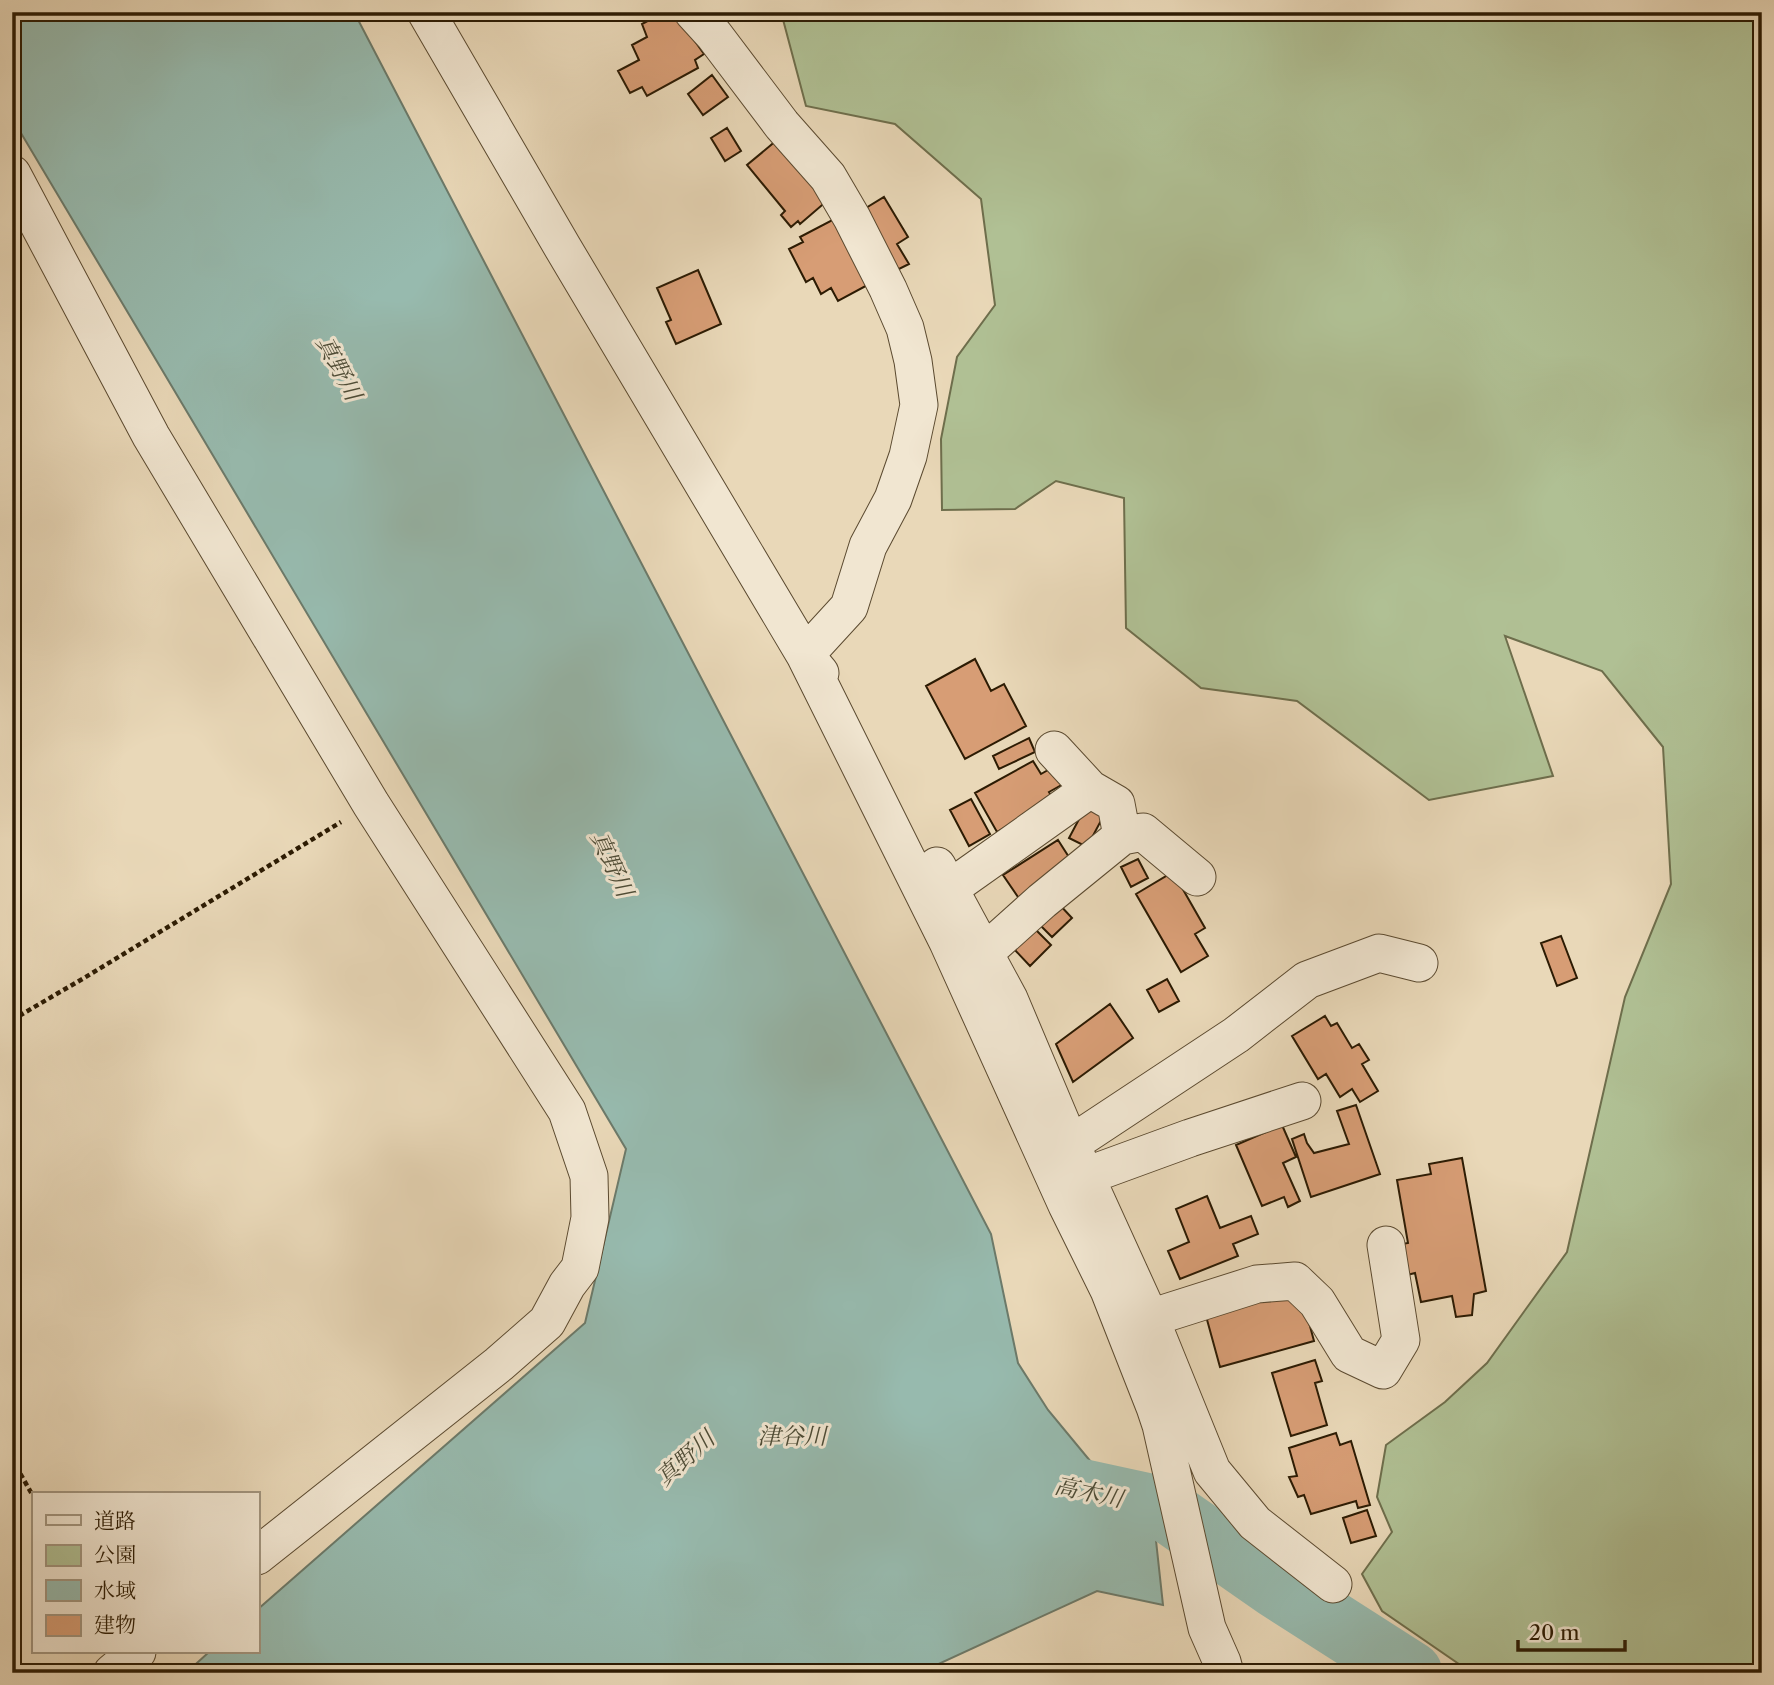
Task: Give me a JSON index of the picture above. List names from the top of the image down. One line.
{"water":["真野川","津谷川","高木川"],"legend":["道路","公園","水域","建物"],"scale_bar":"20 m"}
